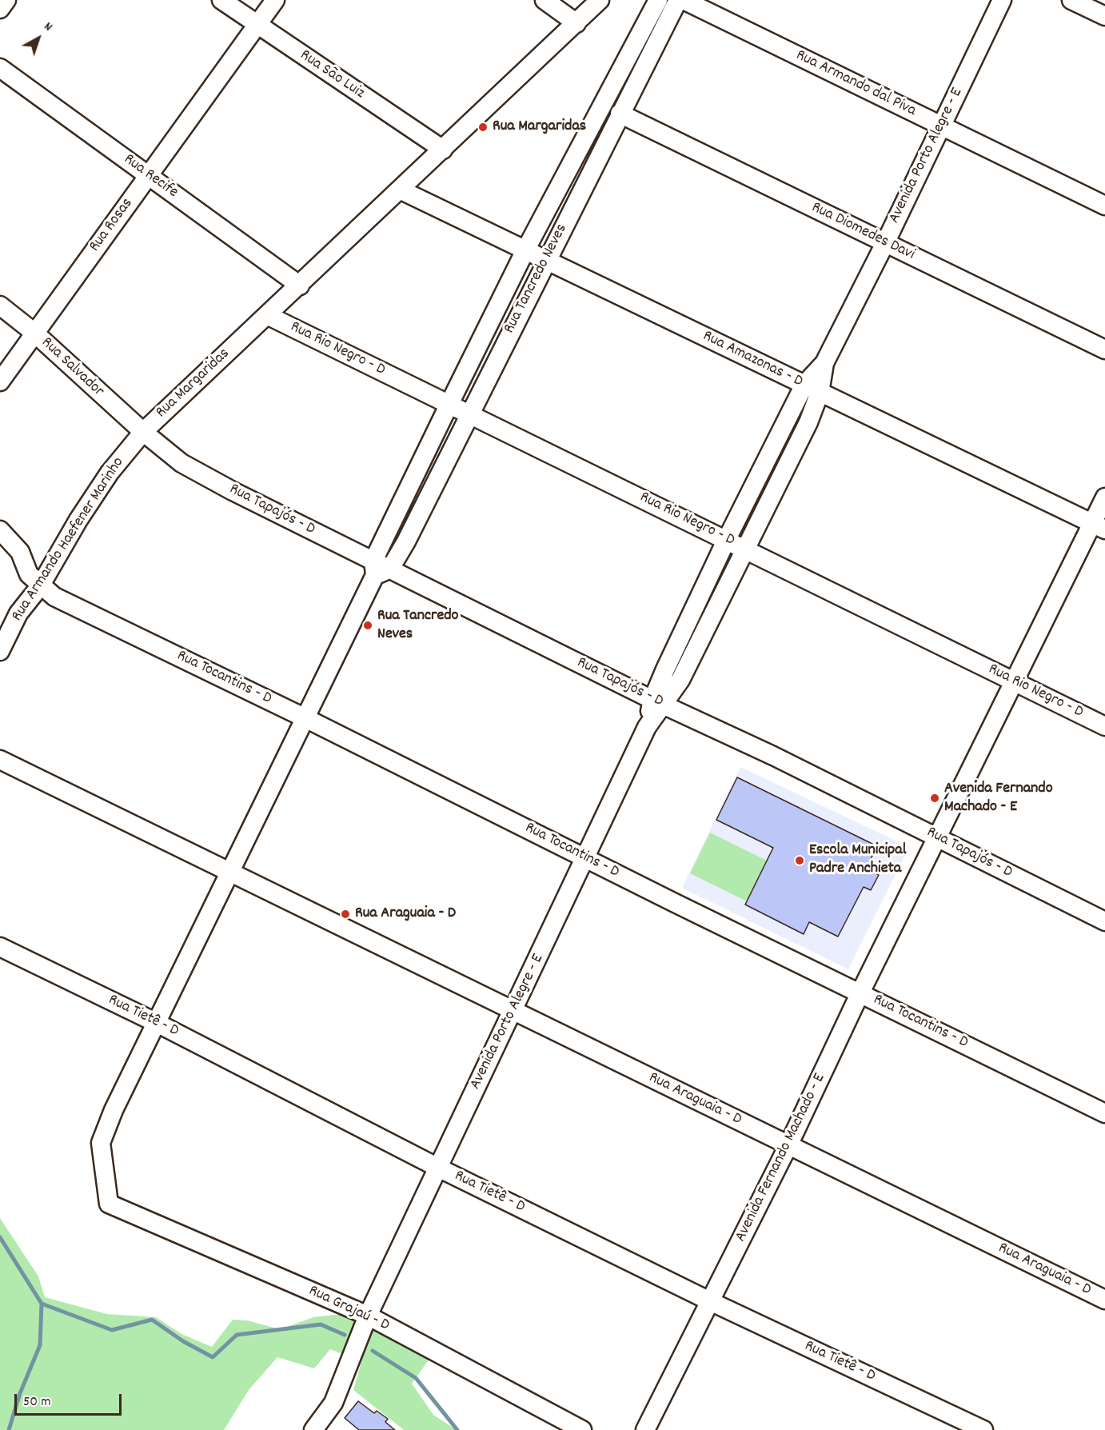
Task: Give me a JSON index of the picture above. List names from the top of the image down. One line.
{"streets":{"street":["Rua São Luiz","Rua Armando dal Piva","Avenida Porto Alegre - E","Rua Recife","Rua Rosas","Rua Diomedes Davi","Rua Tancredo Neves","Rua Rio Negro - D","Rua Amazonas - D","Rua Salvador","Rua Margaridas","Rua Tapajós - D","Rua Armando Haefener Marinho","Rua Tocantins - D","Rua Tietê - D","Rua Araguaia - D","Avenida Fernando Machado - E","Rua Grajaú - D"]},"crossings":[["Rua São Luiz","Rua Rosas"],["Rua São Luiz","Rua Margaridas"],["Rua Armando dal Piva","Avenida Porto Alegre - E"],["Avenida Porto Alegre - E","Rua Diomedes Davi"],["Avenida Porto Alegre - E","Rua Rio Negro - D"],["Avenida Porto Alegre - E","Rua Amazonas - D"],["Avenida Porto Alegre - E","Rua Tapajós - D"],["Avenida Porto Alegre - E","Rua Tocantins - D"],["Avenida Porto Alegre - E","Rua Tietê - D"],["Avenida Porto Alegre - E","Rua Araguaia - D"],["Avenida Porto Alegre - E","Rua Grajaú - D"],["Rua Recife","Rua Rosas"],["Rua Recife","Rua Margaridas"],["Rua Rosas","Rua Salvador"],["Rua Diomedes Davi","Rua Tancredo Neves"],["Rua Tancredo Neves","Rua Rio Negro - D"],["Rua Tancredo Neves","Rua Amazonas - D"],["Rua Tancredo Neves","Rua Tapajós - D"],["Rua Tancredo Neves","Rua Tocantins - D"],["Rua Tancredo Neves","Rua Tietê - D"],["Rua Tancredo Neves","Rua Araguaia - D"],["Rua Tancredo Neves","Rua Grajaú - D"],["Rua Rio Negro - D","Rua Margaridas"],["Rua Rio Negro - D","Avenida Fernando Machado - E"],["Rua Amazonas - D","Rua Margaridas"],["Rua Amazonas - D","Avenida Fernando Machado - E"],["Rua Salvador","Rua Margaridas"],["Rua Salvador","Rua Tapajós - D"],["Rua Salvador","Rua Armando Haefener Marinho"],["Rua Margaridas","Rua Tapajós - D"],["Rua Margaridas","Rua Armando Haefener Marinho"],["Rua Tapajós - D","Rua Armando Haefener Marinho"],["Rua Tapajós - D","Avenida Fernando Machado - E"],["Rua Armando Haefener Marinho","Rua Tocantins - D"],["Rua Tocantins - D","Avenida Fernando Machado - E"],["Rua Tietê - D","Avenida Fernando Machado - E"],["Rua Araguaia - D","Avenida Fernando Machado - E"]],"places":["Rua Margaridas","Rua Tancredo Neves","Avenida Fernando Machado - E","Escola Municipal Padre Anchieta","Rua Araguaia - D"],"scale_bar":"50 m","north":"top right"}
